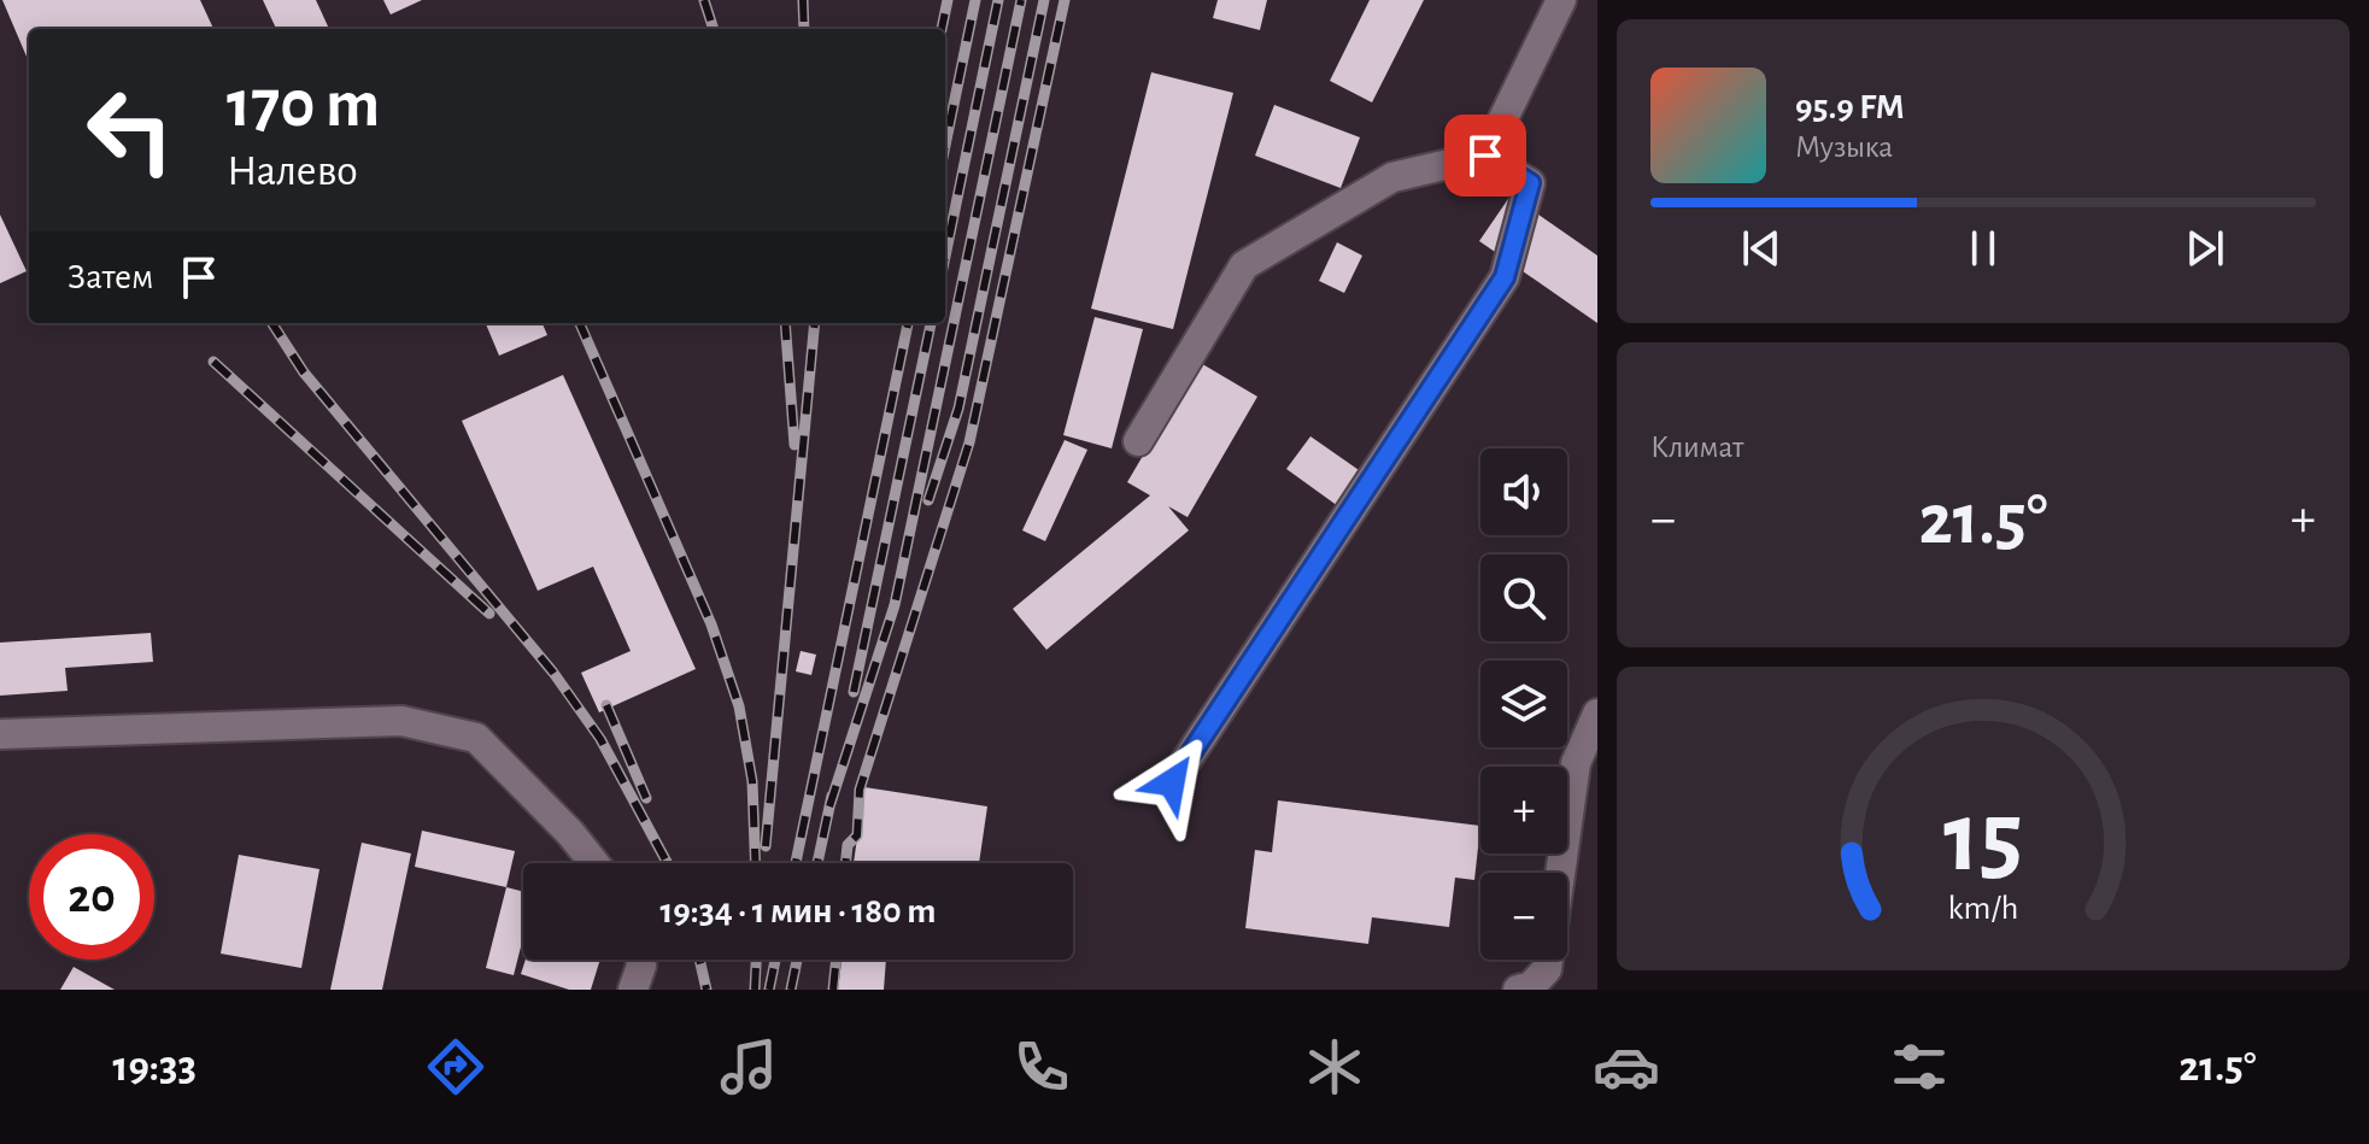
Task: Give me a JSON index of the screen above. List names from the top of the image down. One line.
{"page":{"turn":["170 m","Налево"],"song":["95.9 FM","Музыка"],"then":"Затем","tile":"Климат","map_buttons":["+","−"],"heat":["−","21.5°","+"],"limit":"20","trip":"19:34 · 1 мин · 180 m","tabs":["19:33","21.5°"],"gauge":["15","km/h"]}}
